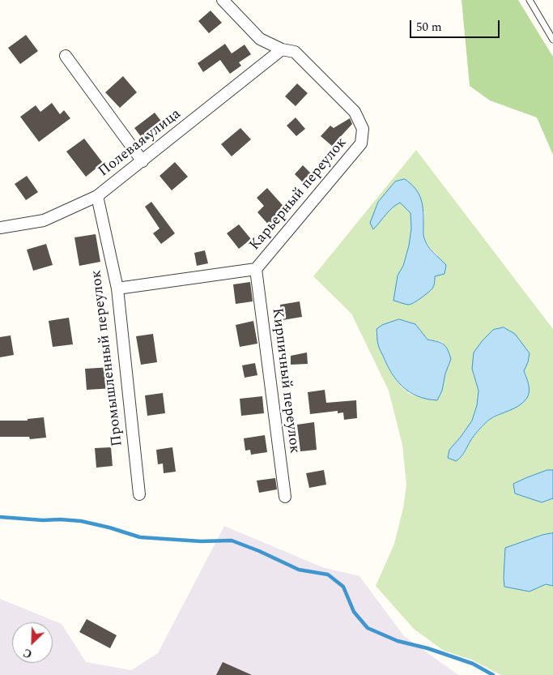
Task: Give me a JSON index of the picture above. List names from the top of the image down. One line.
{"streets":{"street":["Полевая улица","Карьерный переулок","Промышленный переулок","Кирпичный переулок"]},"crossings":[["Полевая улица","Карьерный переулок"],["Полевая улица","Промышленный переулок"],["Карьерный переулок","Промышленный переулок"],["Карьерный переулок","Кирпичный переулок"]],"scale_bar":"50 m","north":"bottom left"}
